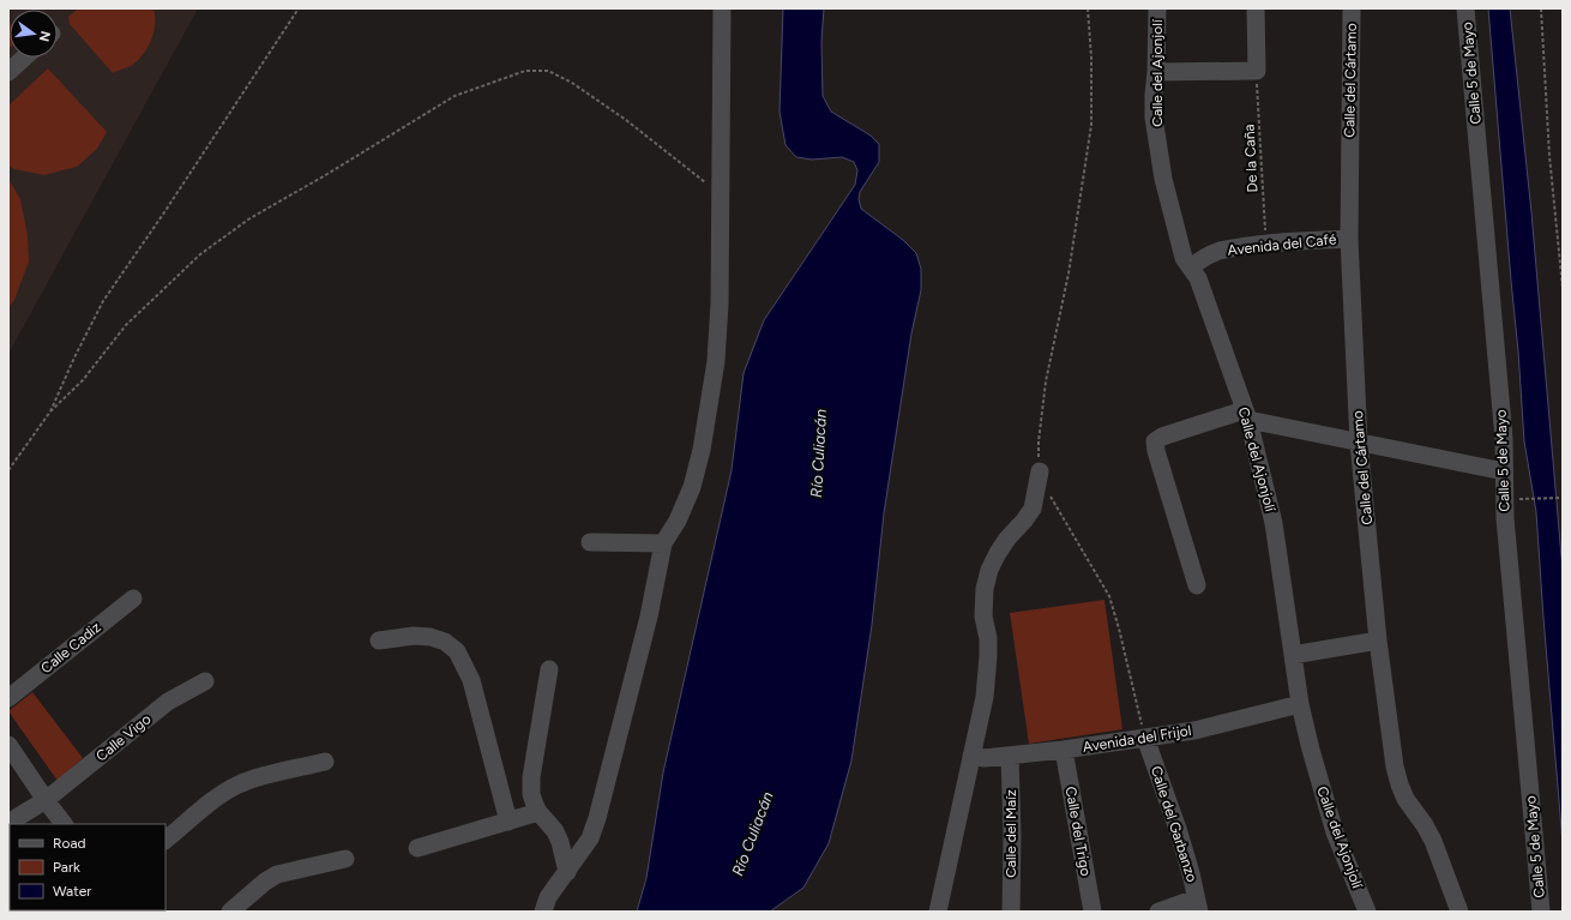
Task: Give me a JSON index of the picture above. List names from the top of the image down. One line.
{"streets":{"street":["Calle del Ajonjolí","Calle 5 de Mayo","Calle del Cártamo","Avenida del Café","Calle Cadiz","Calle Vigo","Avenida del Frijol","Calle del Garbanzo","Calle del Trigo","Calle del Maíz"],"path":["De la Caña"]},"crossings":[["Calle del Ajonjolí","Avenida del Café"],["Calle del Ajonjolí","Avenida del Frijol"],["Calle del Cártamo","Avenida del Café"],["De la Caña","Avenida del Café"],["Avenida del Frijol","Calle del Garbanzo"],["Avenida del Frijol","Calle del Trigo"],["Avenida del Frijol","Calle del Maíz"]],"water":["Río Culiacán"],"legend":["Road","Park","Water"],"north":"right"}
